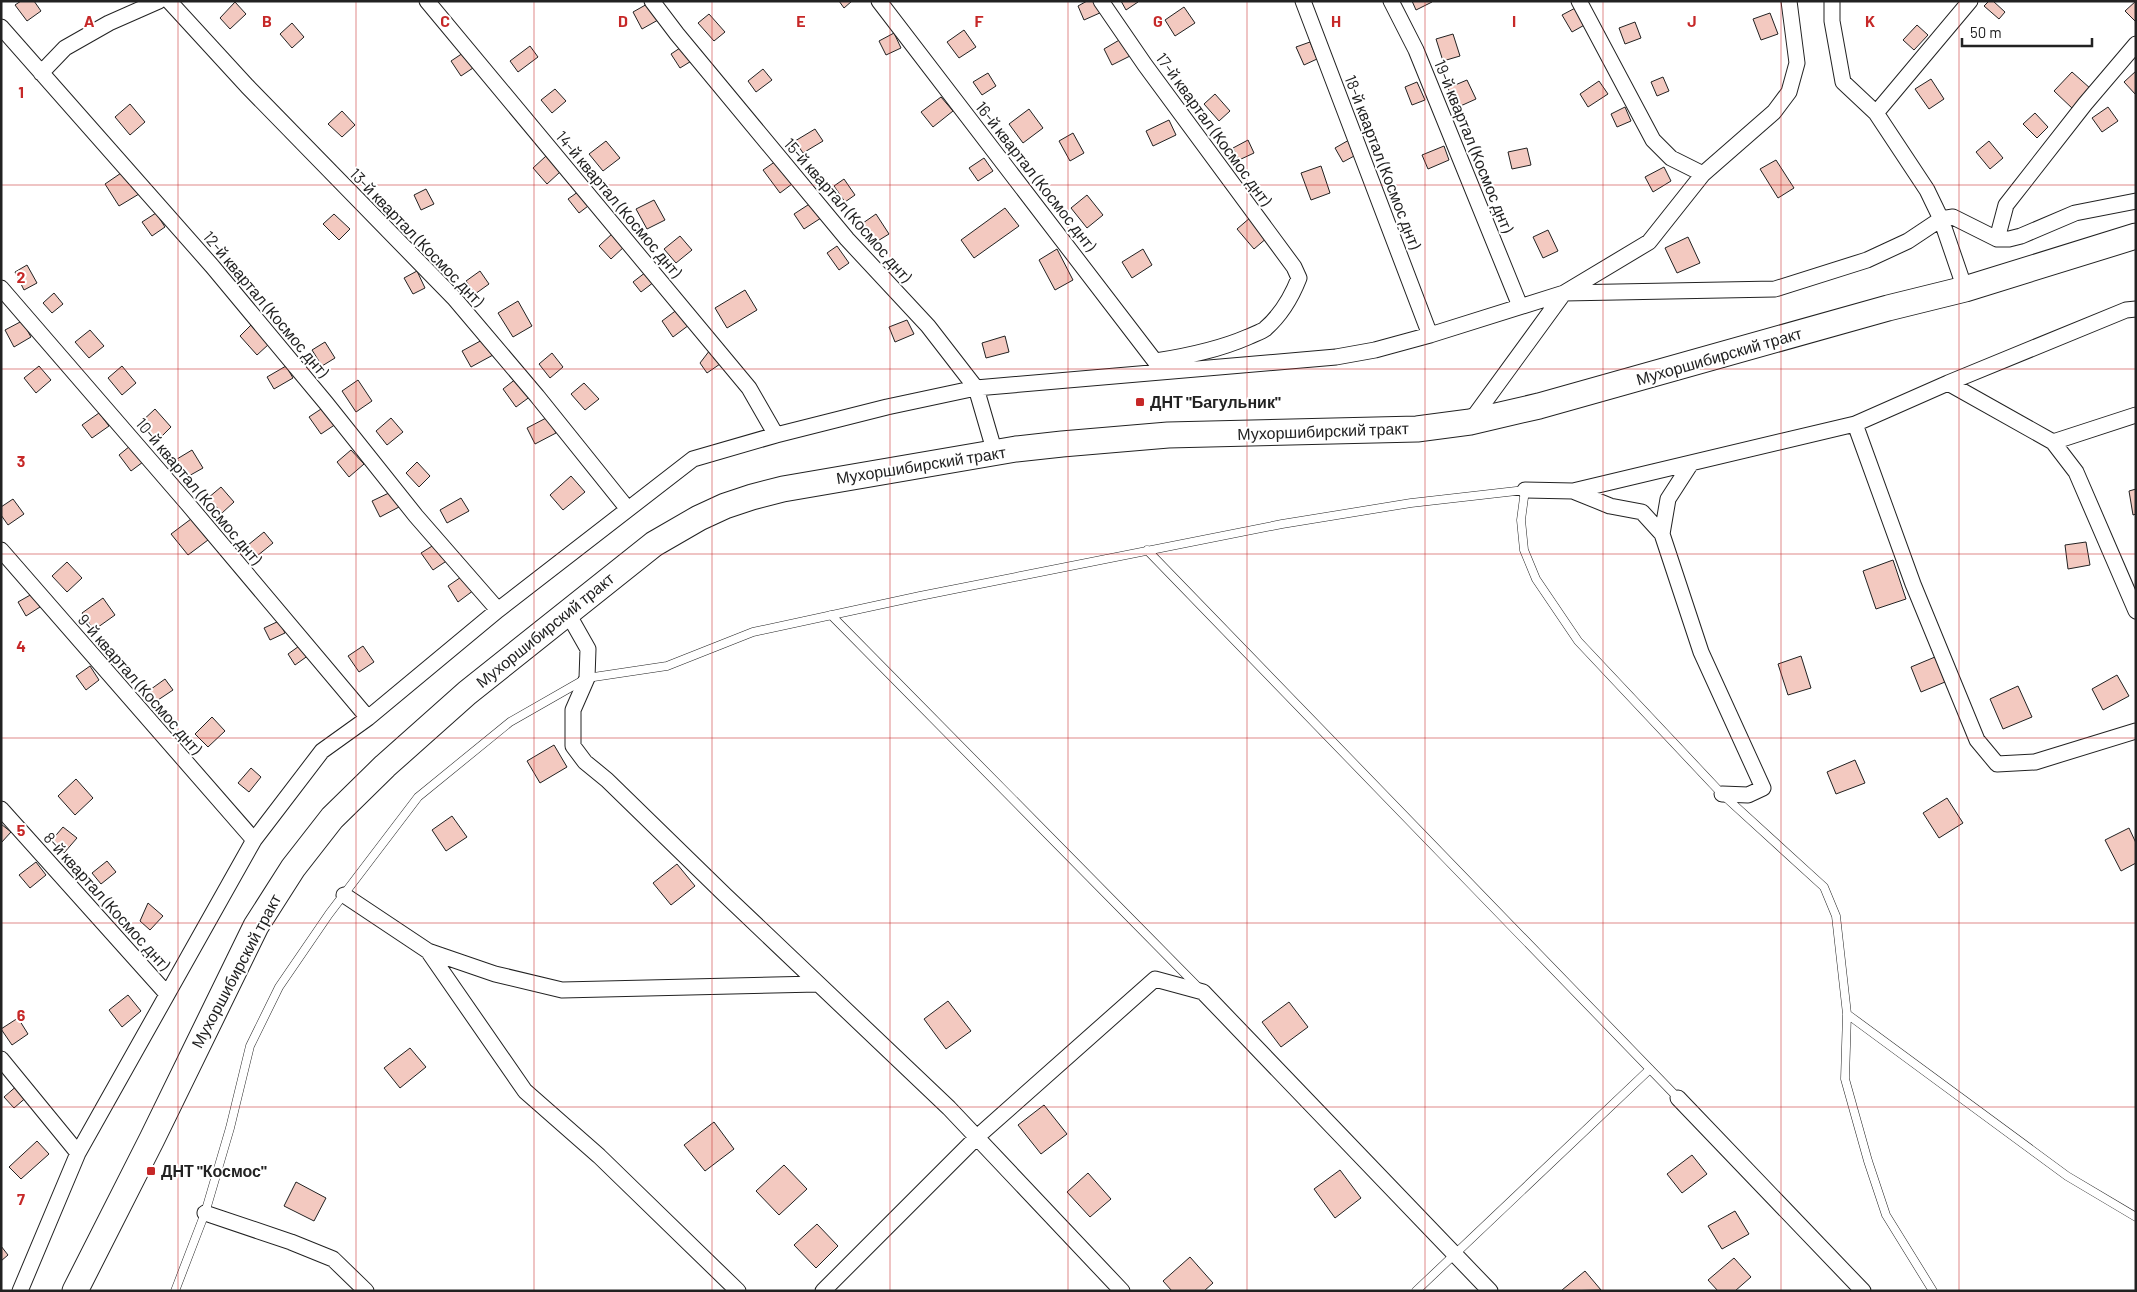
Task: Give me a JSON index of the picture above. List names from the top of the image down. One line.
{"streets":{"main road":["Мухоршибирский тракт"],"street":["17-й квартал (Космос днт)","19-й квартал (Космос днт)","18-й квартал (Космос днт)","16-й квартал (Космос днт)","14-й квартал (Космос днт)","15-й квартал (Космос днт)","13-й квартал (Космос днт)","12-й квартал (Космос днт)","10-й квартал (Космос днт)","9-й квартал (Космос днт)","8-й квартал (Космос днт)"]},"crossings":[["17-й квартал (Космос днт)","16-й квартал (Космос днт)"],["15-й квартал (Космос днт)","Мухоршибирский тракт"]],"places":{"transit":["ДНТ \"Багульник\"","ДНТ \"Космос\""]},"scale_bar":"50 m","grid":{"columns":["A","B","C","D","E","F","G","H","I","J","K"],"rows":["1","2","3","4","5","6","7"]}}
